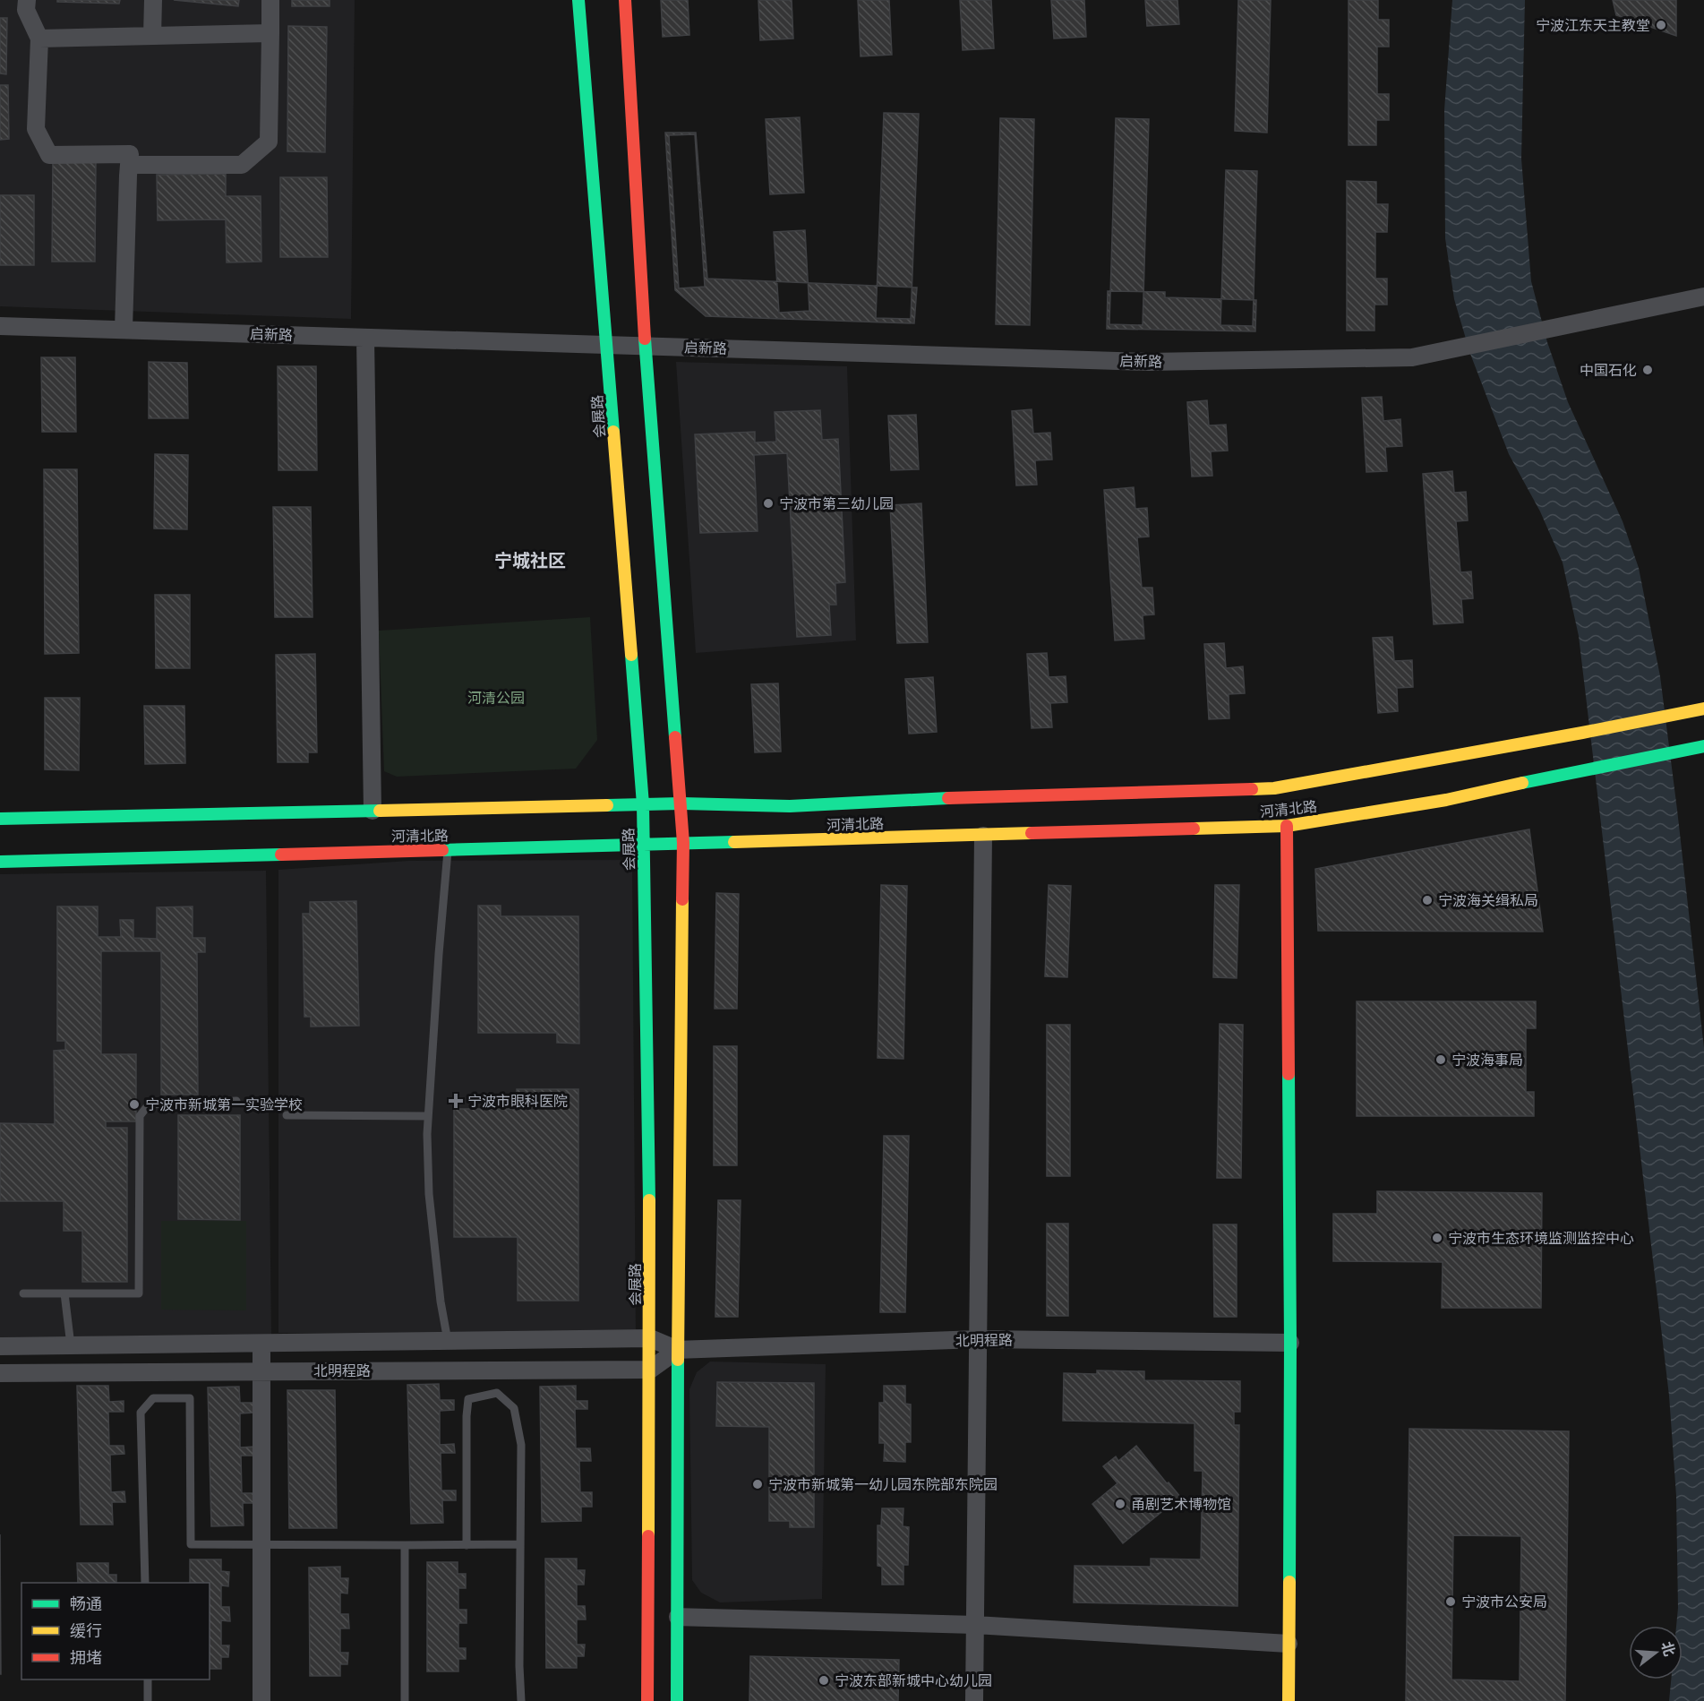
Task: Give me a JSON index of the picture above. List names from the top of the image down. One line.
{"streets":{"street":["启新路","会展路","河清北路","北明程路"]},"crossings":[["启新路","会展路"],["会展路","河清北路"],["会展路","北明程路"]],"districts":["宁城社区"],"parks":["河清公园"],"places":{"other":["宁波江东天主教堂","中国石化","宁波市第三幼儿园","宁波海关缉私局","宁波海事局","宁波市新城第一实验学校","宁波市生态环境监测监控中心","宁波市新城第一幼儿园东院部东院园","甬剧艺术博物馆","宁波市公安局","宁波东部新城中心幼儿园"],"health":["宁波市眼科医院"]},"legend":["畅通","缓行","拥堵"],"north":"right"}
